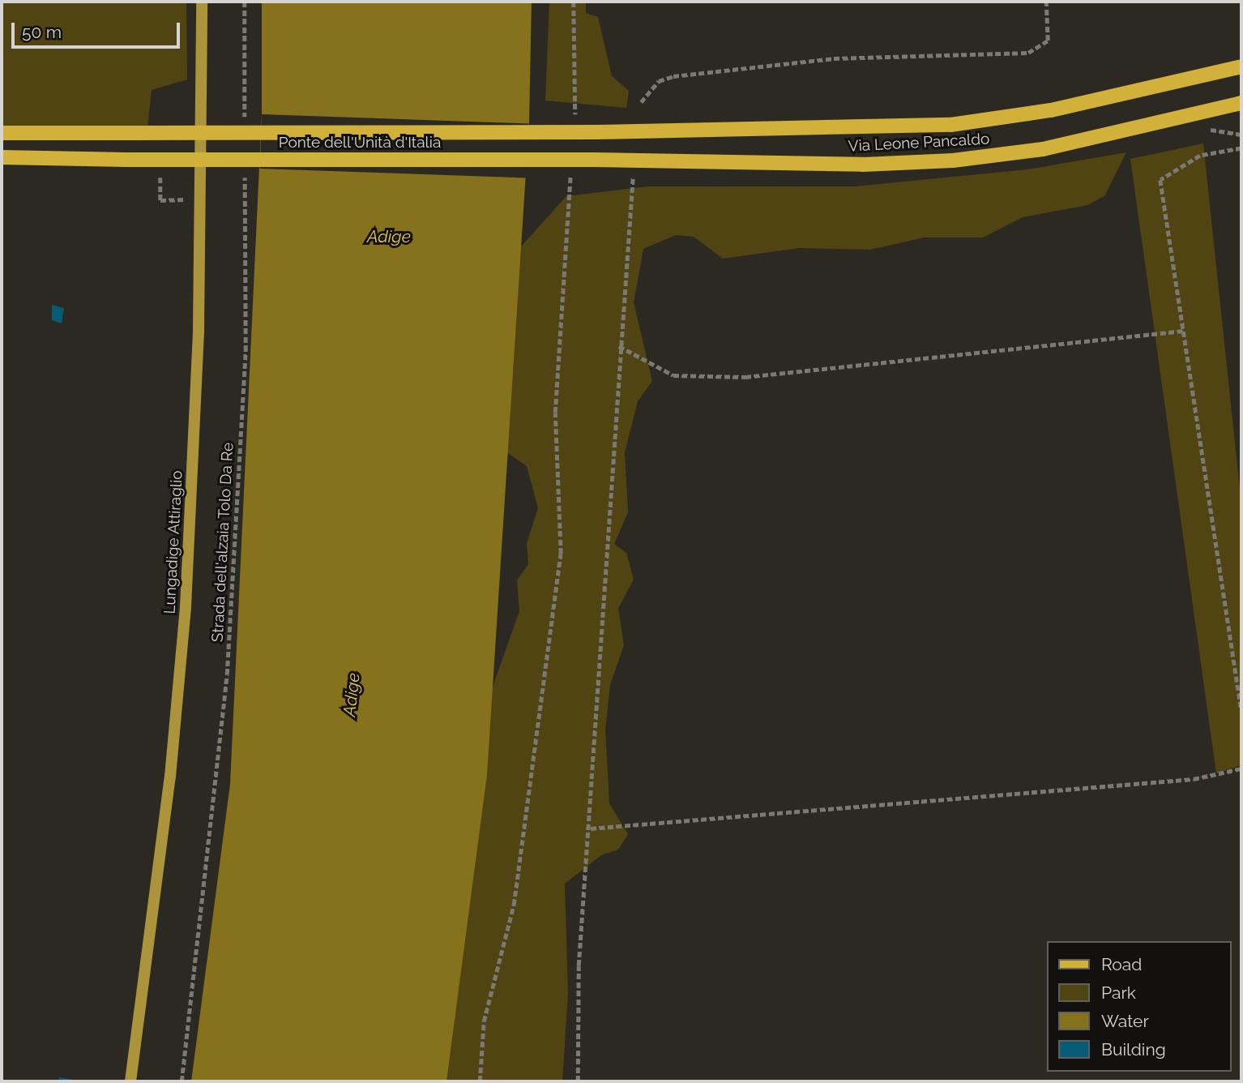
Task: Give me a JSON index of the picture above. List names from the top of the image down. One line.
{"streets":{"main road":["Ponte dell'Unità d'Italia","Via Leone Pancaldo"],"street":["Lungadige Attiraglio"],"path":["Strada dell'alzaia Tolo Da Re"]},"crossings":[["Ponte dell'Unità d'Italia","Via Leone Pancaldo"]],"water":["Adige"],"legend":["Road","Park","Water","Building"],"scale_bar":"50 m"}
